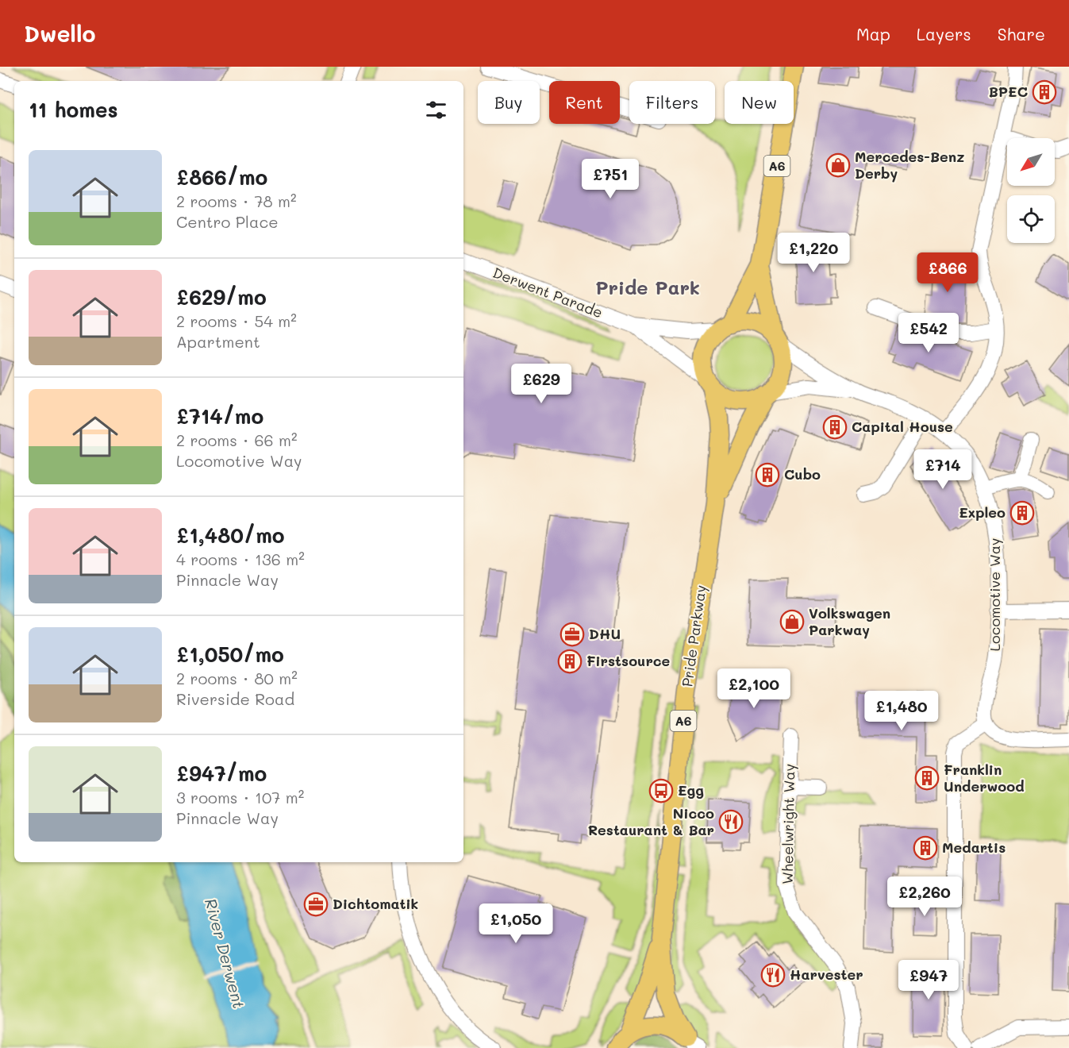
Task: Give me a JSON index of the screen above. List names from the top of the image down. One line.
{"streets":{"main road":["A6","Pride Parkway"],"street":["Derwent Parade","Locomotive Way","Wheelwright Way"]},"crossings":[["A6","Derwent Parade"],["A6","Locomotive Way"],["A6","Pride Parkway"],["Derwent Parade","Locomotive Way"],["Derwent Parade","Pride Parkway"],["Locomotive Way","Pride Parkway"]],"districts":["Pride Park"],"water":["River Derwent"],"places":{"building":["BPEC","Capital House","Cubo","Expleo","Firstsource","Franklin Underwood","Medartis"],"shop":["Mercedes-Benz Derby","Volkswagen Parkway"],"office":["DHU","Dichtomatik"],"bus stop":["Egg"],"restaurant":["Nicco Restaurant & Bar","Harvester"]},"north":"bottom left","page":{"header":"Dwello","nav":["Map","Layers","Share"],"chip":["Buy","Rent","Filters","New"],"heading":"11 homes","list":[{"name":"£866/mo","note":"2 rooms · 78 m² · Centro Place"},{"name":"£629/mo","note":"2 rooms · 54 m² · Apartment"},{"name":"£714/mo","note":"2 rooms · 66 m² · Locomotive Way"},{"name":"£1,480/mo","note":"4 rooms · 136 m² · Pinnacle Way"},{"name":"£1,050/mo","note":"2 rooms · 80 m² · Riverside Road"},{"name":"£947/mo","note":"3 rooms · 107 m² · Pinnacle Way"}],"price":["£751","£1,220","£866","£542","£629","£714","£2,100","£1,480","£2,260","£1,050","£947"]}}
